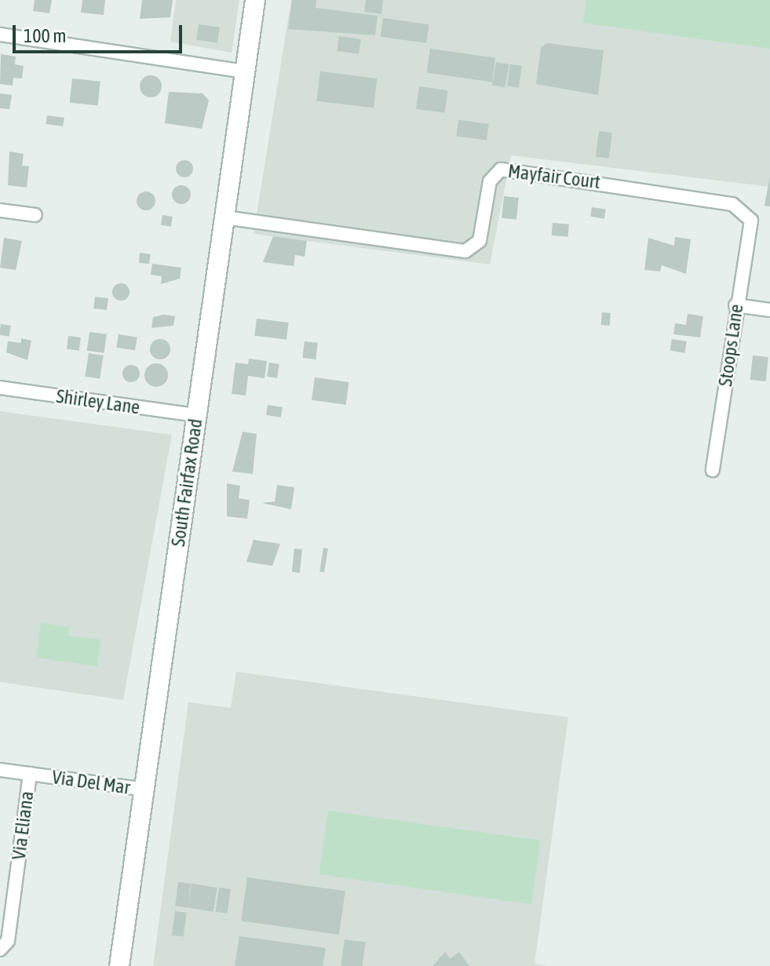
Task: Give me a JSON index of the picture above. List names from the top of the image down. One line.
{"streets":{"street":["Mayfair Court","Stoops Lane","Shirley Lane","South Fairfax Road","Via Del Mar","Via Eliana"]},"crossings":[["Mayfair Court","Stoops Lane"],["Mayfair Court","South Fairfax Road"],["Shirley Lane","South Fairfax Road"],["South Fairfax Road","Via Del Mar"],["Via Del Mar","Via Eliana"]],"scale_bar":"100 m"}
